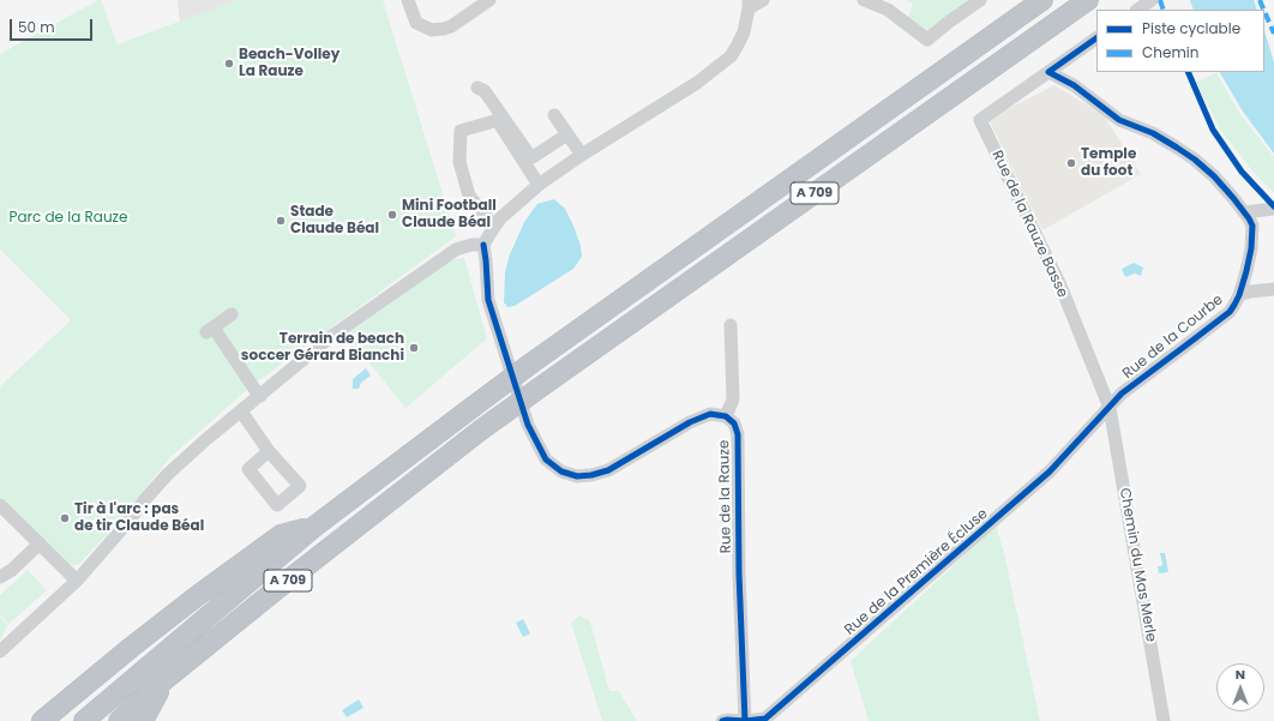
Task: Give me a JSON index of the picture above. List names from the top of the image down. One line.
{"streets":{"highway":["A 709"],"street":["Rue de la Rauze Basse","Rue de la Courbe","Rue de la Rauze","Chemin du Mas Merle","Rue de la Première Écluse"]},"crossings":[["Rue de la Rauze Basse","Rue de la Courbe"],["Rue de la Rauze Basse","Chemin du Mas Merle"],["Rue de la Rauze Basse","Rue de la Première Écluse"],["Rue de la Courbe","Chemin du Mas Merle"],["Rue de la Courbe","Rue de la Première Écluse"],["Rue de la Rauze","Rue de la Première Écluse"],["Chemin du Mas Merle","Rue de la Première Écluse"]],"parks":["Parc de la Rauze"],"places":["Beach-Volley La Rauze","Temple du foot","Mini Football Claude Béal","Stade Claude Béal","Terrain de beach soccer Gérard Bianchi","Tir à l'arc : pas de tir Claude Béal"],"legend":["Piste cyclable","Chemin"],"scale_bar":"50 m","north":"top"}
